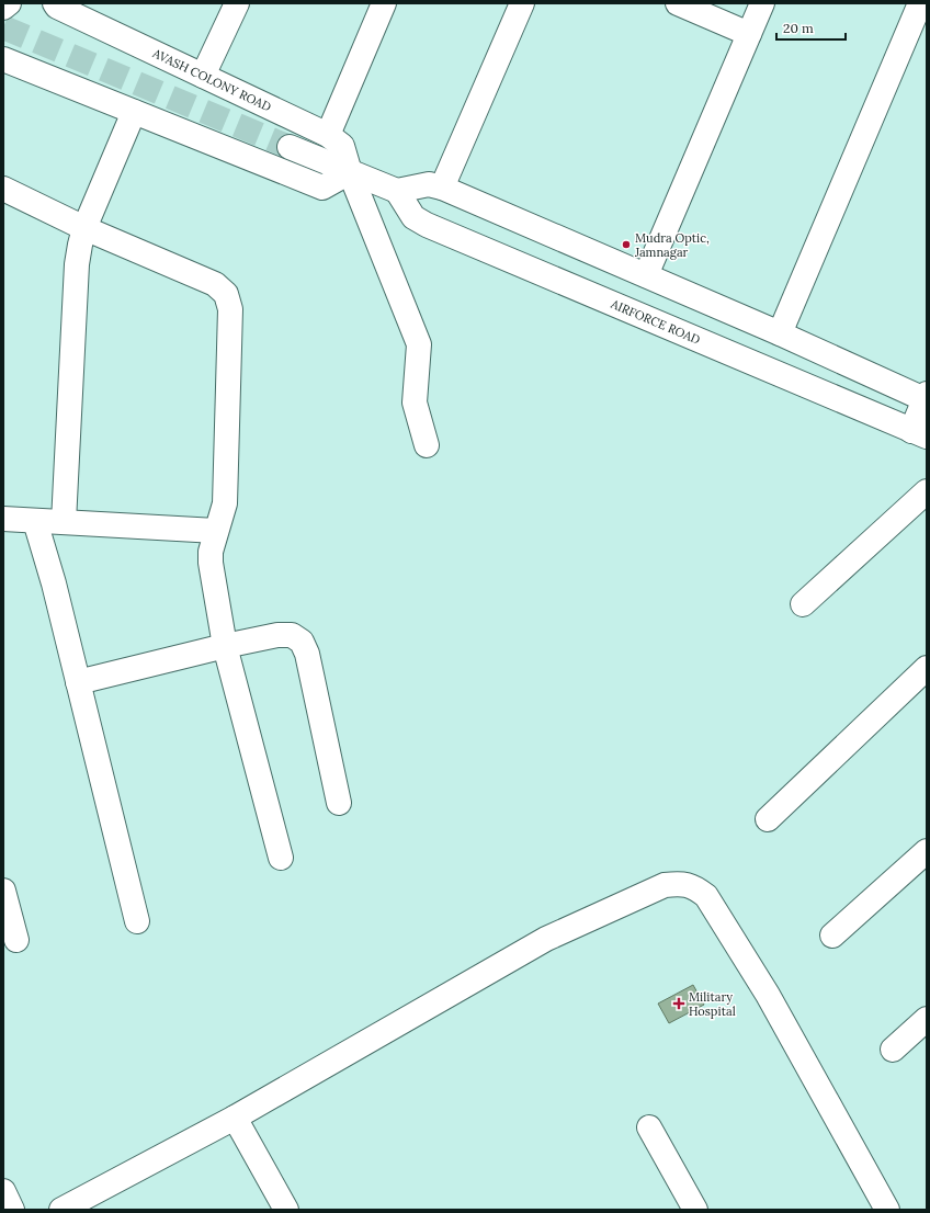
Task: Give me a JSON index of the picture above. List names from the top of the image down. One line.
{"streets":{"street":["AVASH COLONY ROAD","AIRFORCE ROAD"]},"places":{"other":["Mudra Optic, Jamnagar"],"health":["Military Hospital"]},"scale_bar":"20 m"}
